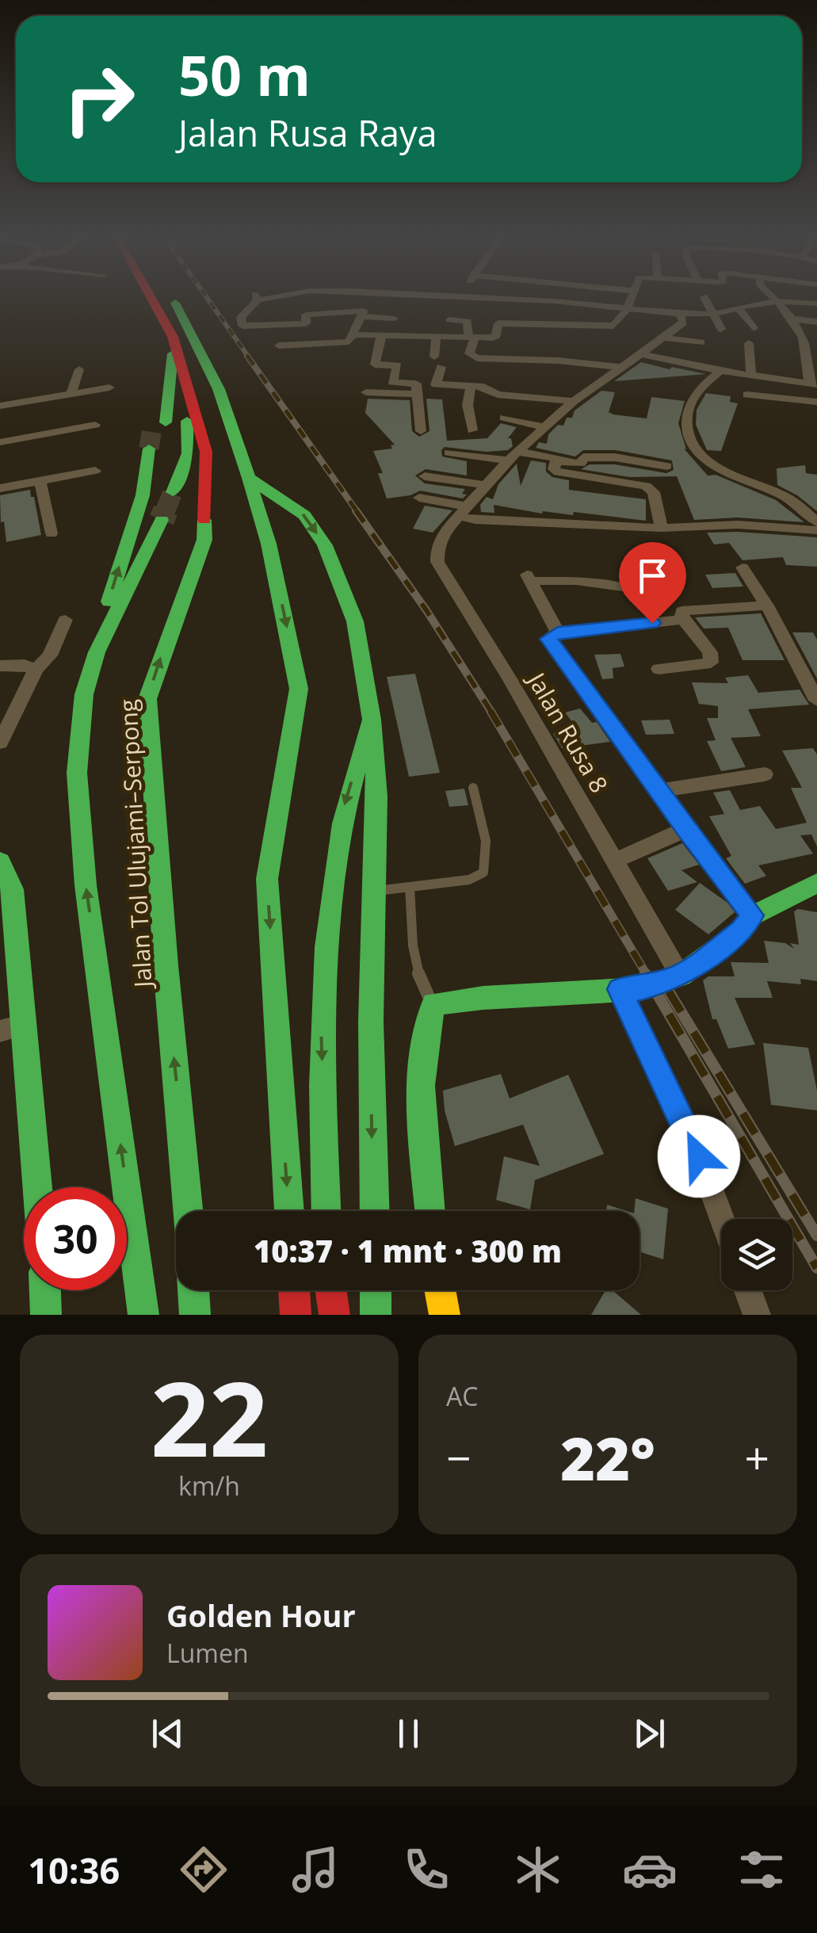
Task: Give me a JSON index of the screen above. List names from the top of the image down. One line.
{"streets":{"main road":["Jalan Tol Ulujami–Serpong"],"street":["Jalan Rusa 8"]},"page":{"turn":["50 m","Jalan Rusa Raya"],"limit":"30","trip":"10:37 · 1 mnt · 300 m","tile":[["22","km/h"],"AC"],"heat":["−","22°","+"],"song":["Golden Hour","Lumen"],"tabs":"10:36"}}
